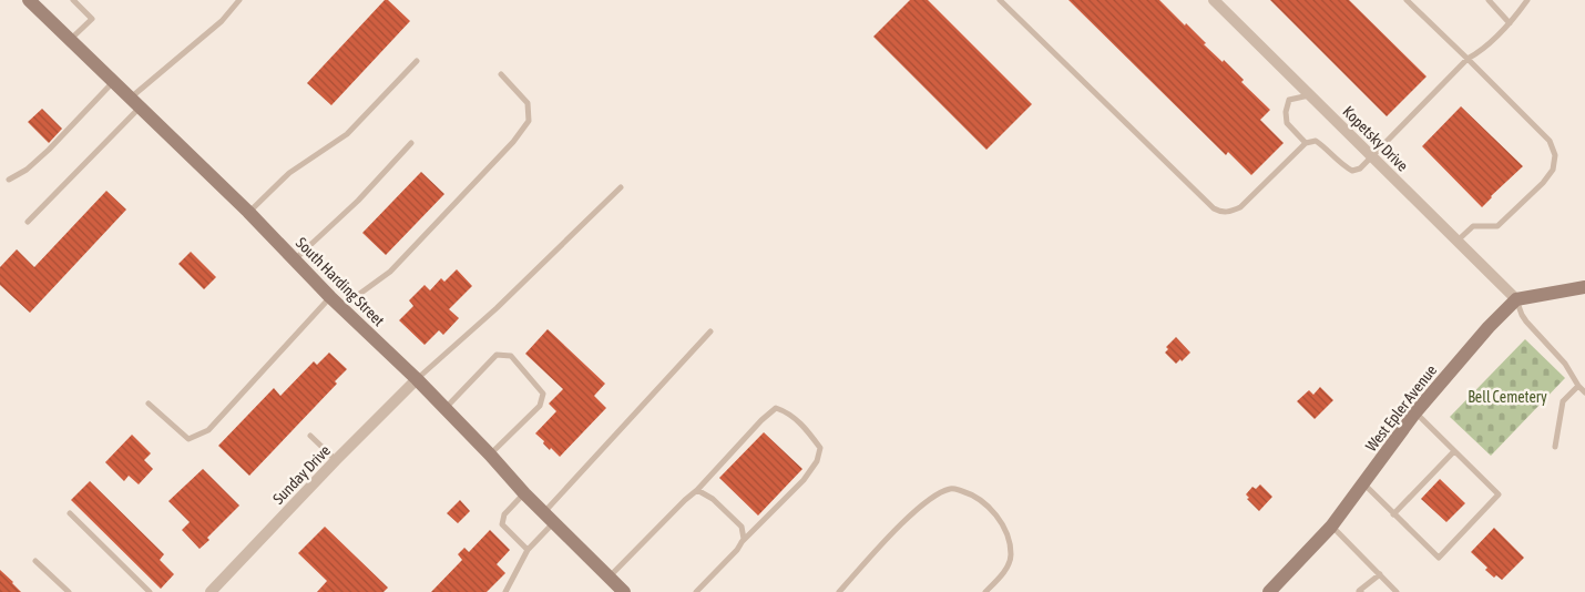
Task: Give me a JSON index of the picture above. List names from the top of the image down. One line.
{"streets":{"street":["Kopetsky Drive","South Harding Street","West Epler Avenue","Sunday Drive"]},"crossings":[["Kopetsky Drive","West Epler Avenue"],["South Harding Street","Sunday Drive"]],"parks":["Bell Cemetery"]}
